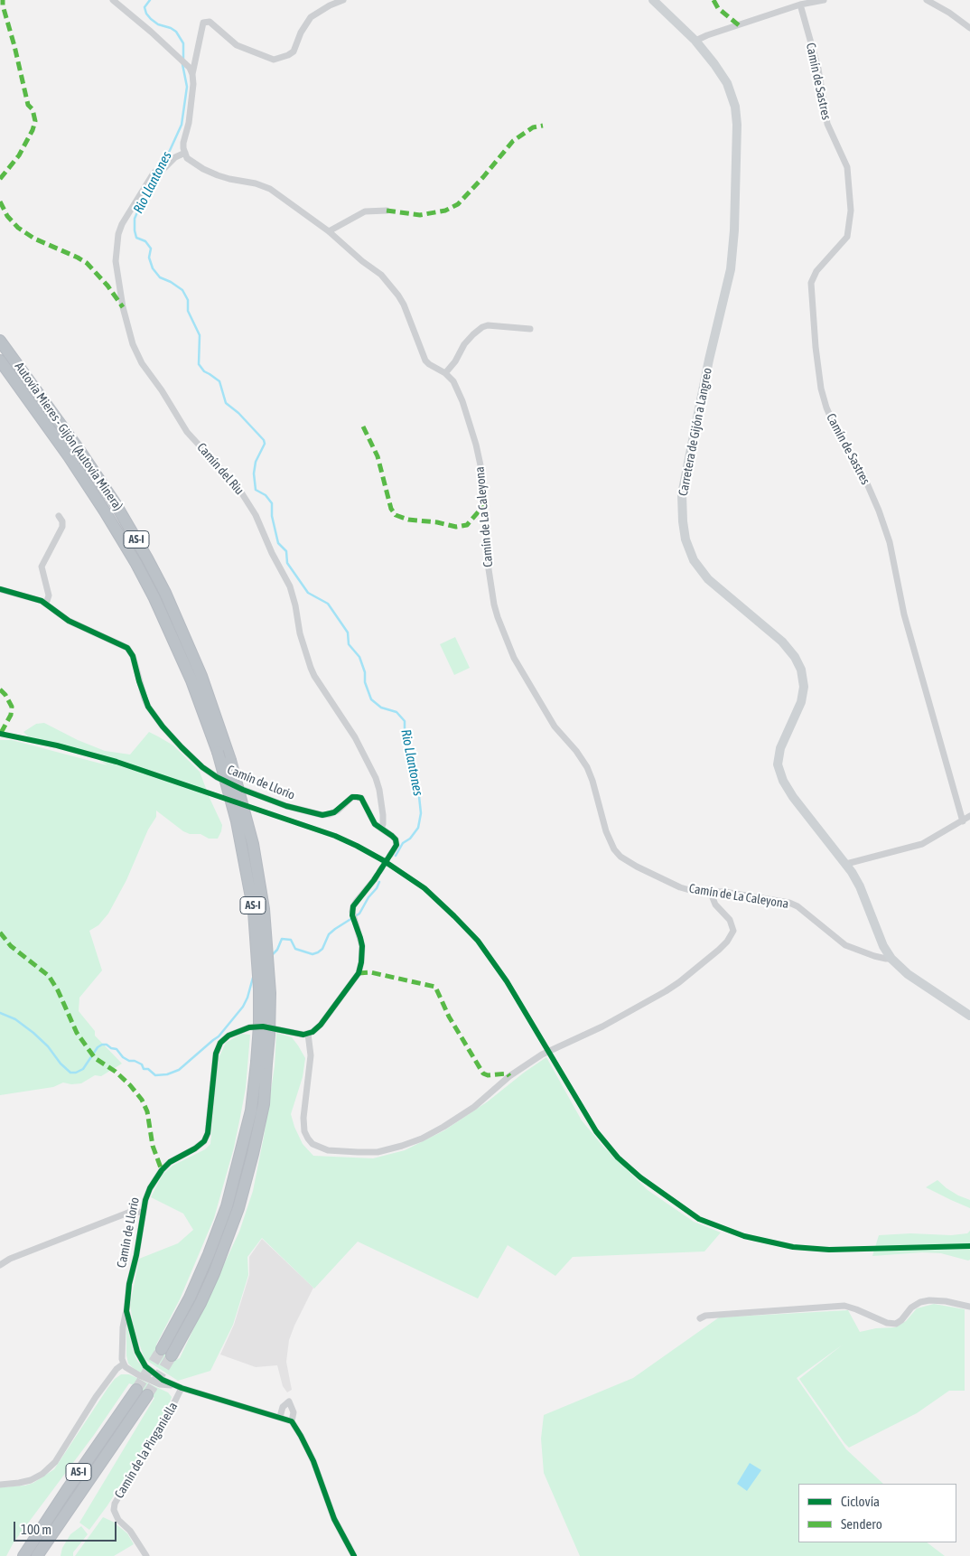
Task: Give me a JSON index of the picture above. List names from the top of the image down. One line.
{"streets":{"highway":["Autovía Mieres - Gijón (Autovía Minera)","AS-I"],"street":["Camín de Sastres","Carretera de Gijón a Langreo","Camín del Riu","Camín de La Caleyona","Camín de Llorio","Camín de la Pinganiella"]},"crossings":[["Carretera de Gijón a Langreo","Camín de La Caleyona"],["Autovía Mieres - Gijón (Autovía Minera)","AS-I"],["Camín del Riu","Camín de La Caleyona"],["Camín del Riu","Camín de Llorio"],["Camín de Llorio","Camín de la Pinganiella"]],"water":["Rio Llantones"],"legend":["Ciclovía","Sendero"],"scale_bar":"100 m"}
